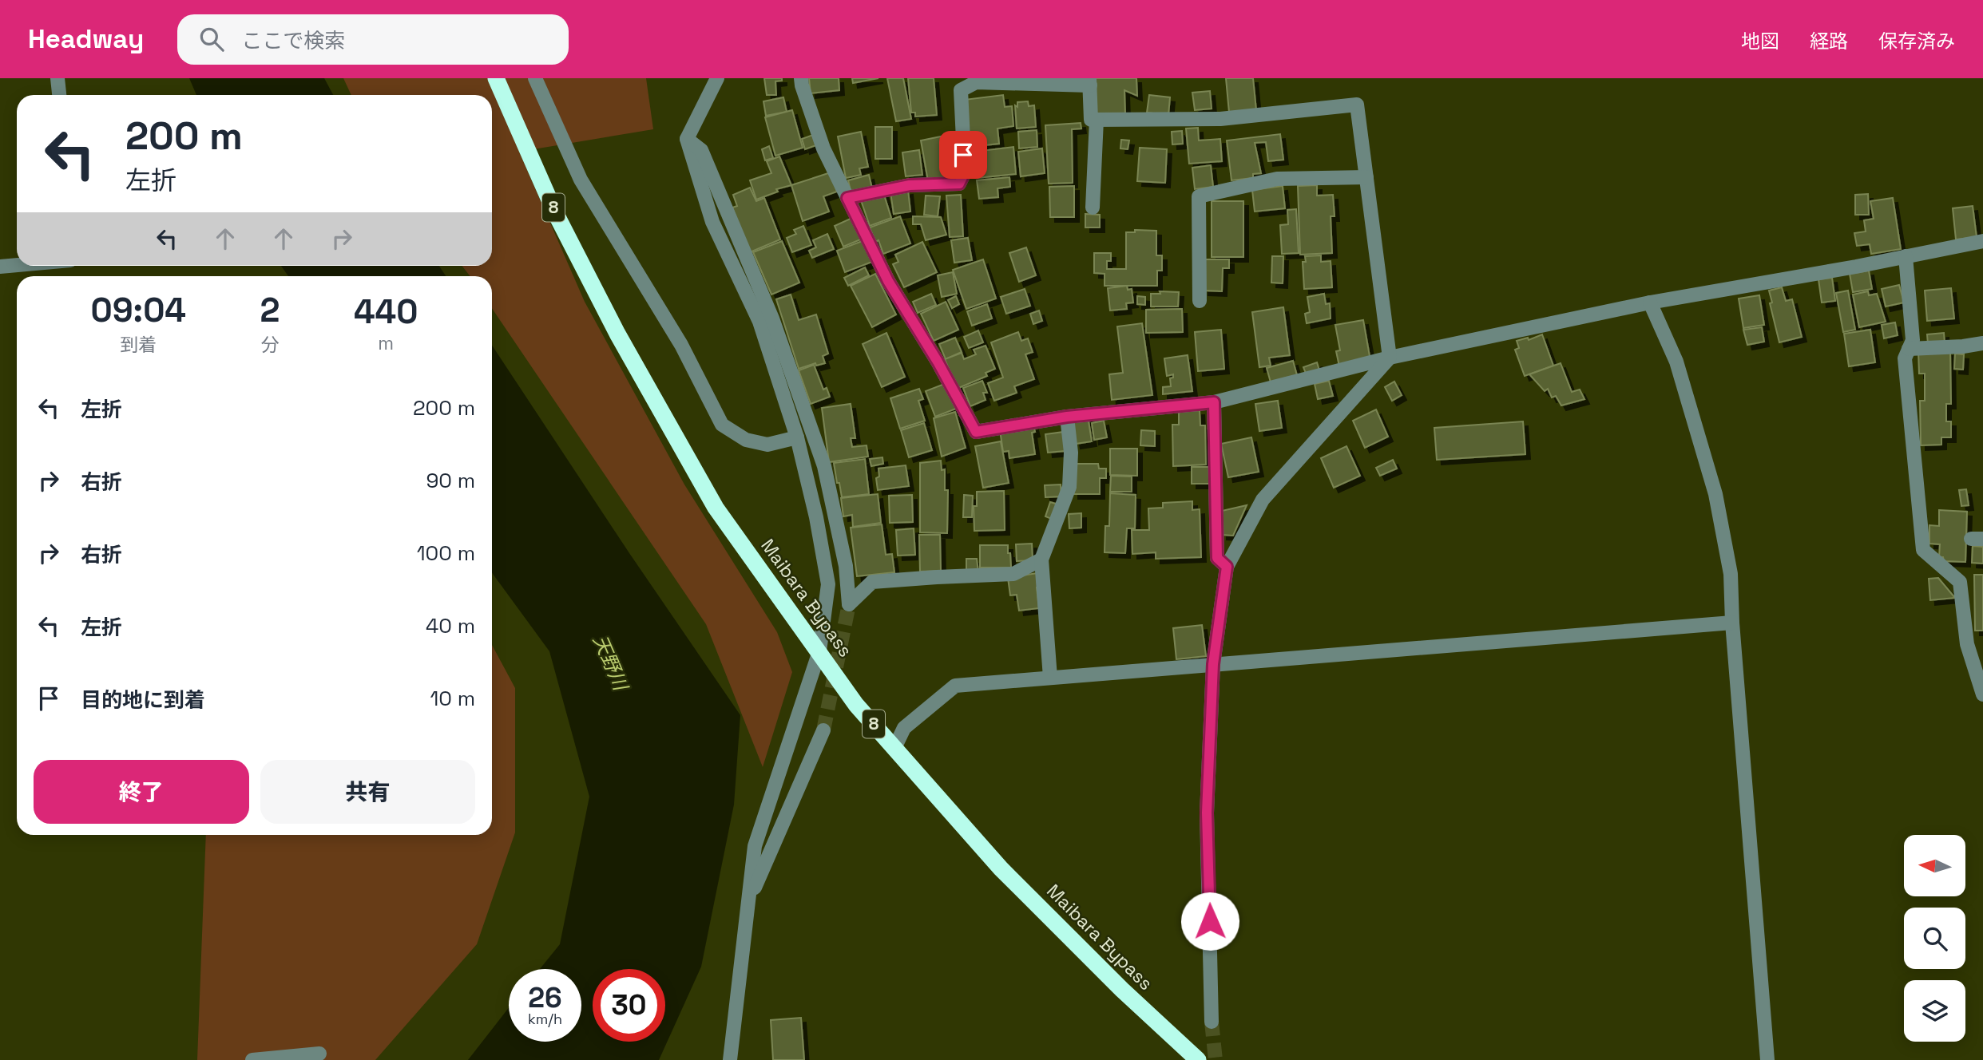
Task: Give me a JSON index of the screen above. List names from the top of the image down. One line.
{"streets":{"highway":["8","Maibara Bypass"]},"water":["天野川"],"north":"left","page":{"header":"Headway","search":"ここで検索","nav":["地図","経路","保存済み"],"turn":["200 m","左折"],"eta":["09:04","到着","2","分","440","m"],"list":[{"name":"左折","value":"200 m"},{"name":"右折","value":"90 m"},{"name":"右折","value":"100 m"},{"name":"左折","value":"40 m"},{"name":"目的地に到着","value":"10 m"}],"buttons":["終了","共有"],"speed":"26 km/h","limit":"30"}}
